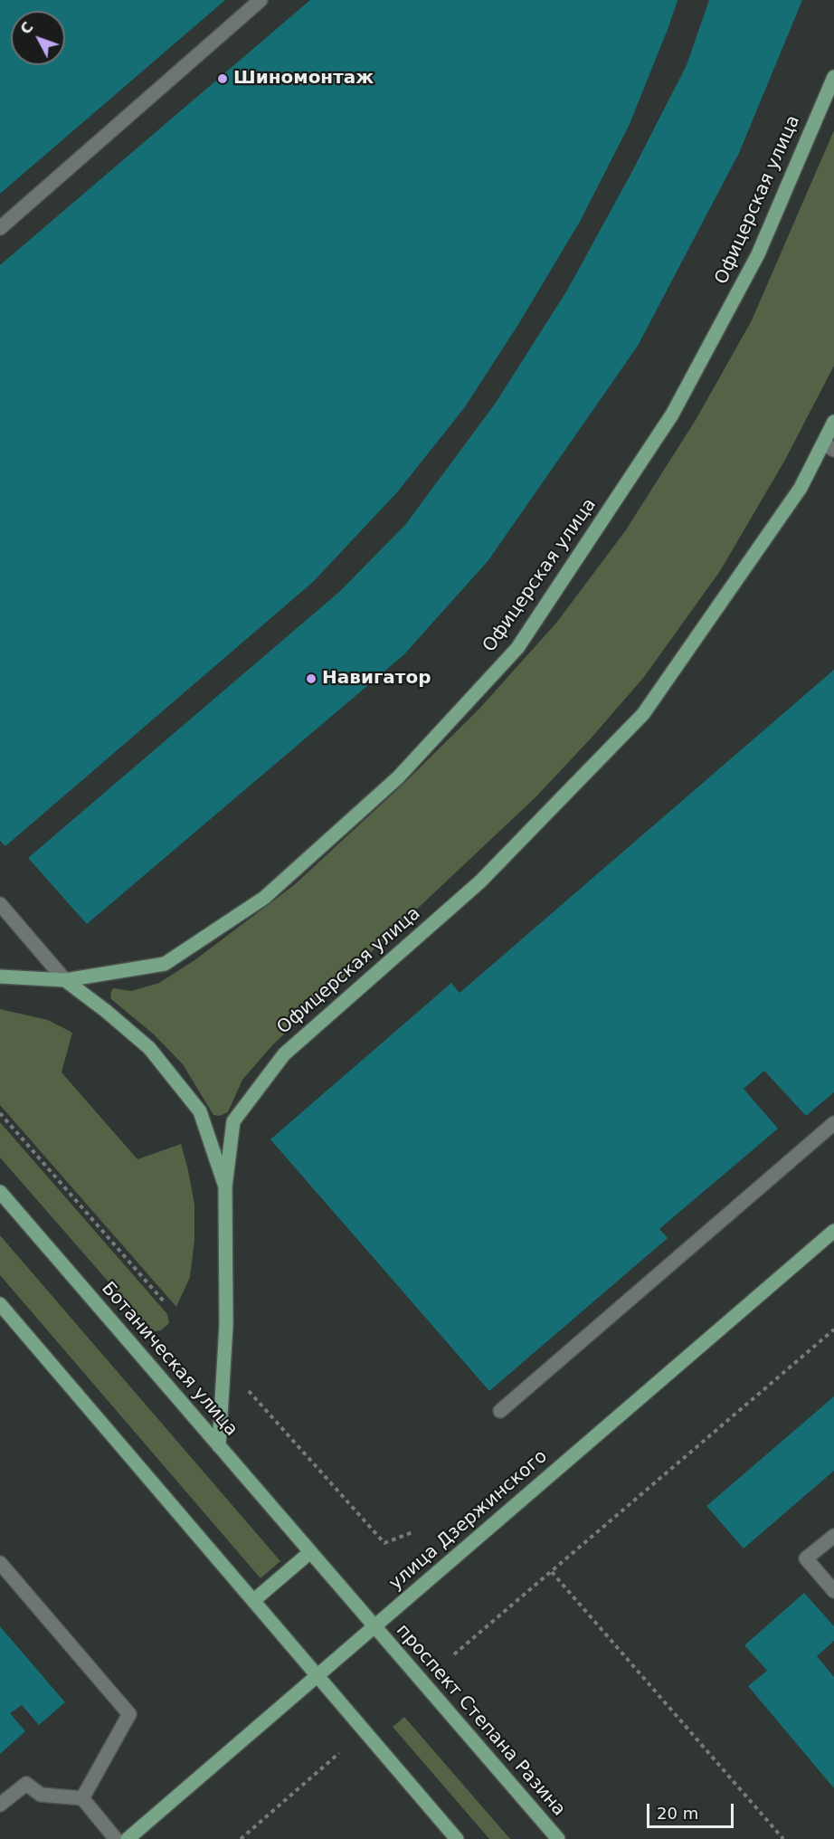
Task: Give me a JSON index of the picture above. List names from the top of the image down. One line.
{"streets":{"main road":["Офицерская улица","Ботаническая улица","улица Дзержинского","проспект Степана Разина"]},"crossings":[["Ботаническая улица","улица Дзержинского"],["Ботаническая улица","проспект Степана Разина"],["улица Дзержинского","проспект Степана Разина"]],"places":["Шиномонтаж","Навигатор"],"scale_bar":"20 m","north":"top left"}
